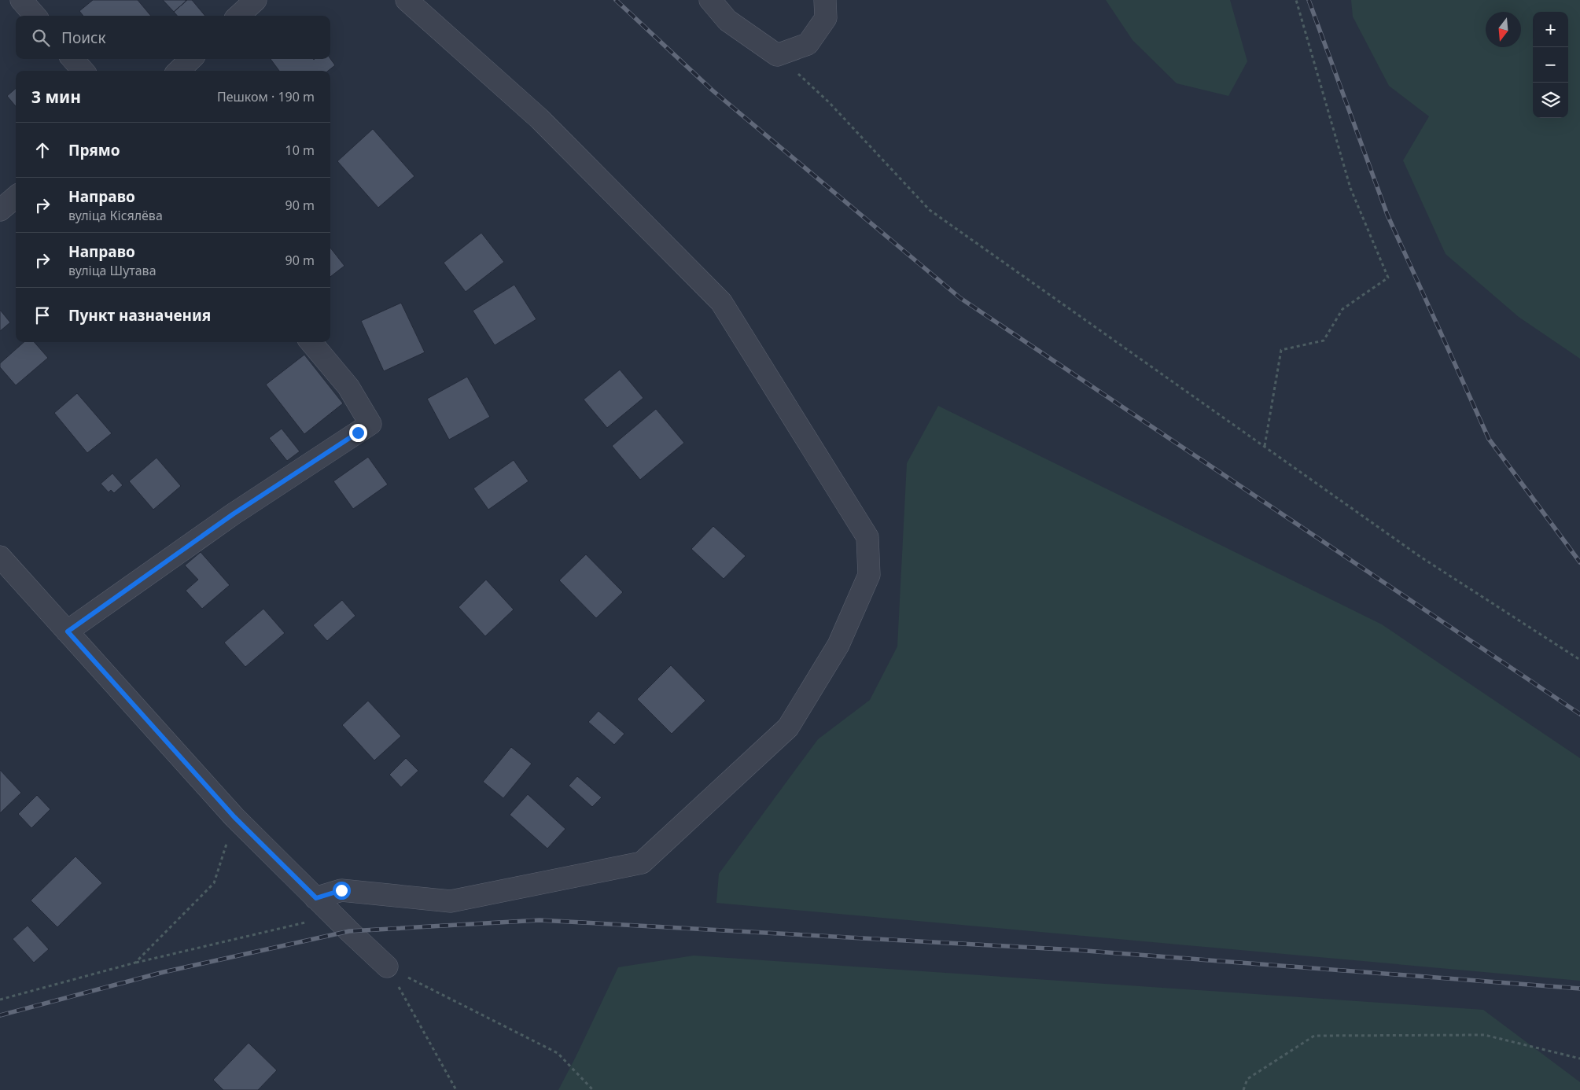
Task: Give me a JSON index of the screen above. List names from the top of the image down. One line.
{"north":"bottom","page":{"map_buttons":["+","−"],"search":"Поиск","heading":["3 мин","Пешком · 190 m"],"list":[["Прямо","10 m"],["Направо","вуліца Кісялёва","90 m"],["Направо","вуліца Шутава","90 m"],"Пункт назначения"]}}
